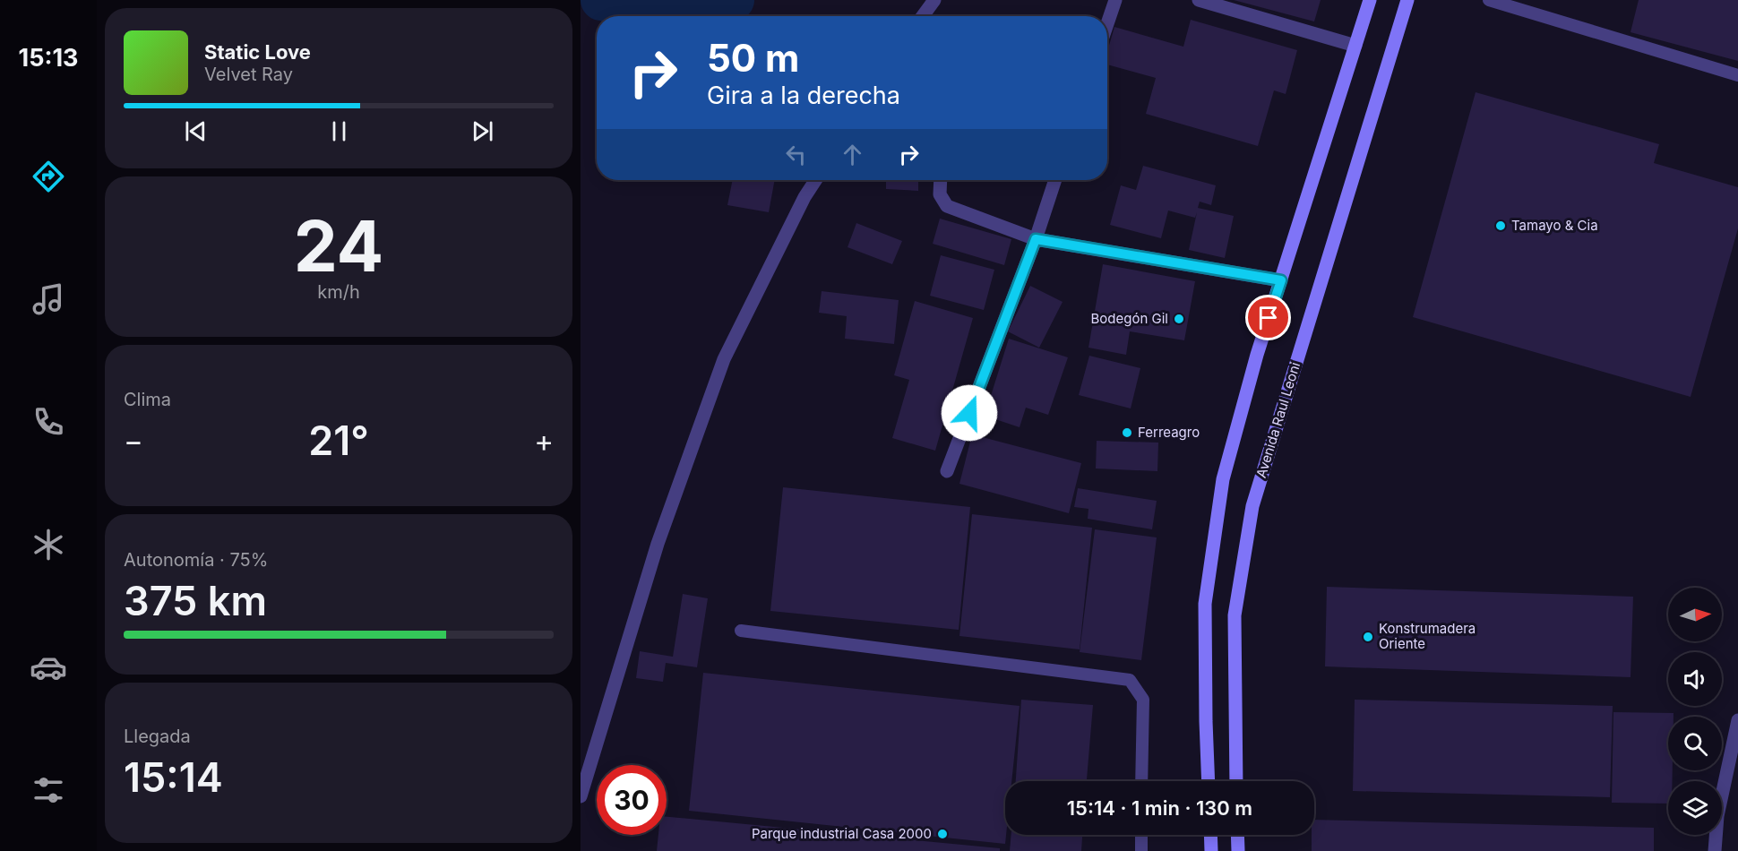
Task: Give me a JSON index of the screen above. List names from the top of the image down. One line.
{"streets":{"main road":["Avenida Raul Leoni"]},"places":["Tamayo & Cia","Bodegón Gil","Ferreagro","Konstrumadera Oriente","Parque industrial Casa 2000"],"north":"right","page":{"tabs":"15:13","turn":["50 m","Gira a la derecha"],"song":["Static Love","Velvet Ray"],"tile":[["24","km/h"],"Clima",["Autonomía · 75%","375 km"],["Llegada","15:14"]],"heat":["−","21°","+"],"limit":"30","trip":"15:14 · 1 min · 130 m"}}
